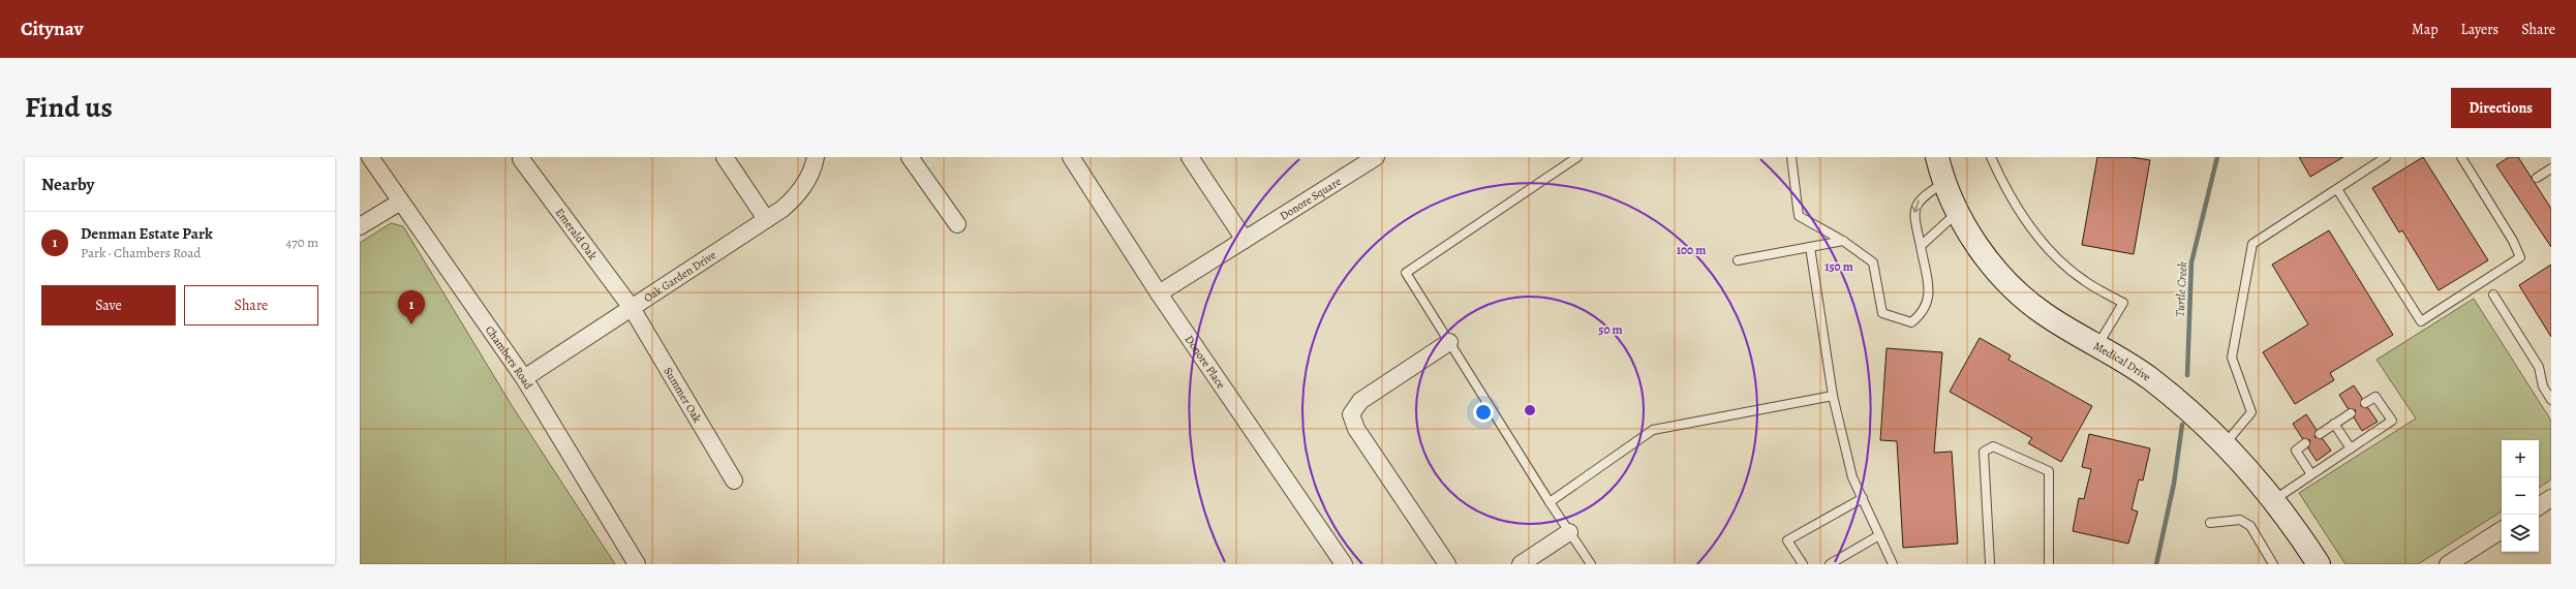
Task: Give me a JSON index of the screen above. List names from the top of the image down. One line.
{"streets":{"street":["Donore Square","Emerald Oak","Oak Garden Drive","Chambers Road","Donore Place","Medical Drive","Summer Oak"]},"crossings":[["Donore Square","Donore Place"],["Emerald Oak","Oak Garden Drive"],["Emerald Oak","Summer Oak"],["Oak Garden Drive","Chambers Road"],["Oak Garden Drive","Summer Oak"]],"water":["Turtle Creek"],"page":{"header":"Citynav","nav":["Map","Layers","Share"],"title":"Find us","buttons":["Directions",["Save","Share"]],"heading":"Nearby","list":[{"mark":"1","name":"Denman Estate Park","note":"Park · Chambers Road","value":"470 m"}],"pins":"1","map_buttons":["+","−"]},"rings":["100 m","150 m","50 m"]}
